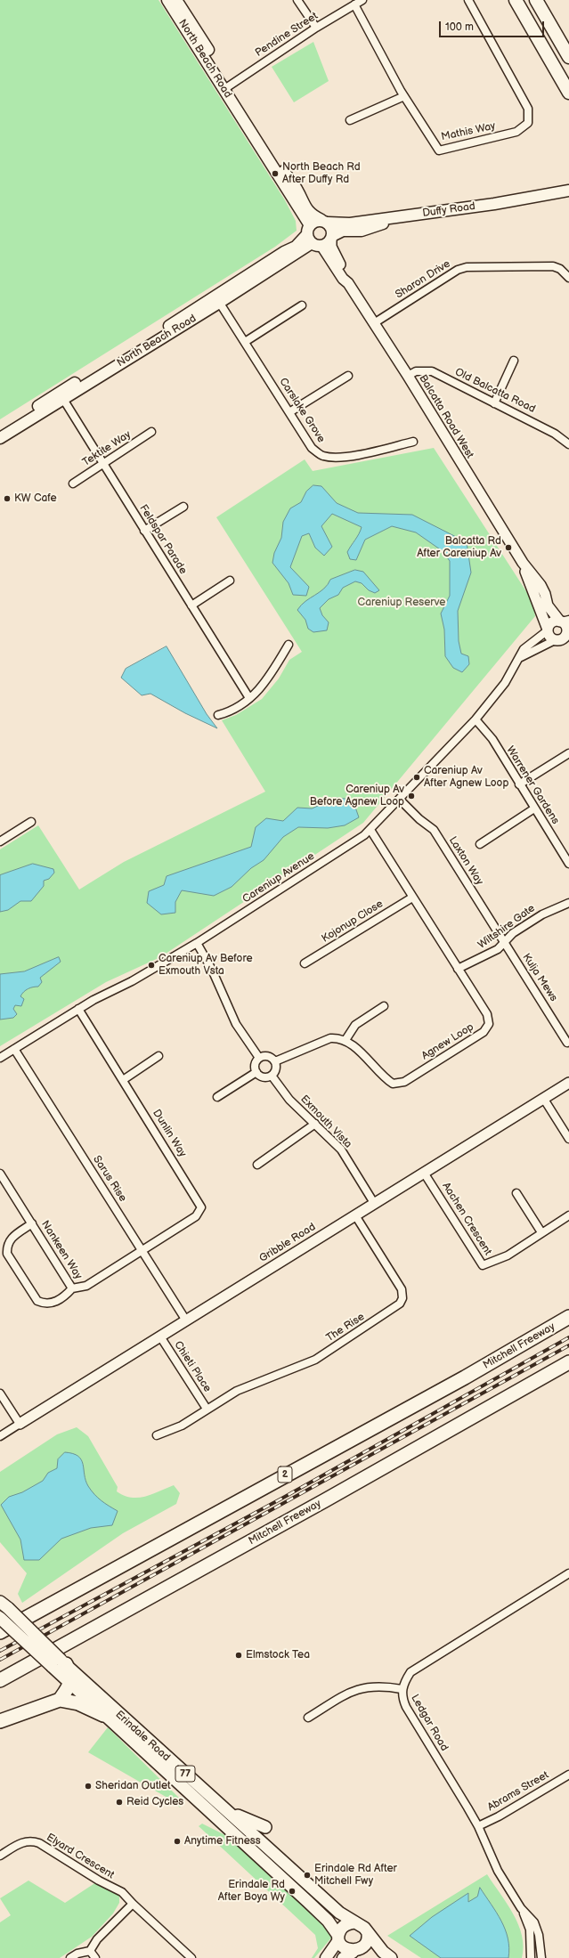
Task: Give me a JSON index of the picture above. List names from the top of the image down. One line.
{"streets":{"highway":["Mitchell Freeway","2"],"main road":["North Beach Road","Duffy Road","Erindale Road","77"],"street":["Pendine Street","Mathis Way","Sharon Drive","Old Balcatta Road","Carslake Grove","Balcatta Road West","Tektite Way","Feldspar Parade","Warrener Gardens","Laxton Way","Careniup Avenue","Kojonup Close","Wiltshire Gate","Kulja Mews","Agnew Loop","Exmouth Vista","Dunlin Way","Sarus Rise","Aachen Crescent","Gribble Road","Nankeen Way","The Rise","Chieti Place","Ledgar Road","Abrams Street","Elyard Crescent"]},"crossings":[["Pendine Street","North Beach Road"],["Pendine Street","Mathis Way"],["North Beach Road","Duffy Road"],["North Beach Road","Carslake Grove"],["North Beach Road","Balcatta Road West"],["North Beach Road","Feldspar Parade"],["Duffy Road","Balcatta Road West"],["Sharon Drive","Balcatta Road West"],["Old Balcatta Road","Balcatta Road West"],["Balcatta Road West","Careniup Avenue"],["Tektite Way","Feldspar Parade"],["Warrener Gardens","Careniup Avenue"],["Laxton Way","Careniup Avenue"],["Laxton Way","Wiltshire Gate"],["Laxton Way","Kulja Mews"],["Careniup Avenue","Agnew Loop"],["Careniup Avenue","Dunlin Way"],["Careniup Avenue","Sarus Rise"],["Kojonup Close","Agnew Loop"],["Wiltshire Gate","Kulja Mews"],["Wiltshire Gate","Agnew Loop"],["Exmouth Vista","Gribble Road"],["Dunlin Way","Sarus Rise"],["Dunlin Way","Nankeen Way"],["Sarus Rise","Gribble Road"],["Sarus Rise","Nankeen Way"],["Aachen Crescent","Gribble Road"],["Gribble Road","The Rise"],["Gribble Road","Chieti Place"],["The Rise","Chieti Place"],["Ledgar Road","Abrams Street"]],"parks":["Careniup Reserve"],"places":["North Beach Rd After Duffy Rd","KW Cafe","Balcatta Rd After Careniup Av","Careniup Av After Agnew Loop","Careniup Av Before Agnew Loop","Careniup Av Before Exmouth Vsta","Elmstock Tea","Sheridan Outlet","Reid Cycles","Anytime Fitness","Erindale Rd After Mitchell Fwy","Erindale Rd After Boya Wy"],"scale_bar":"100 m"}
